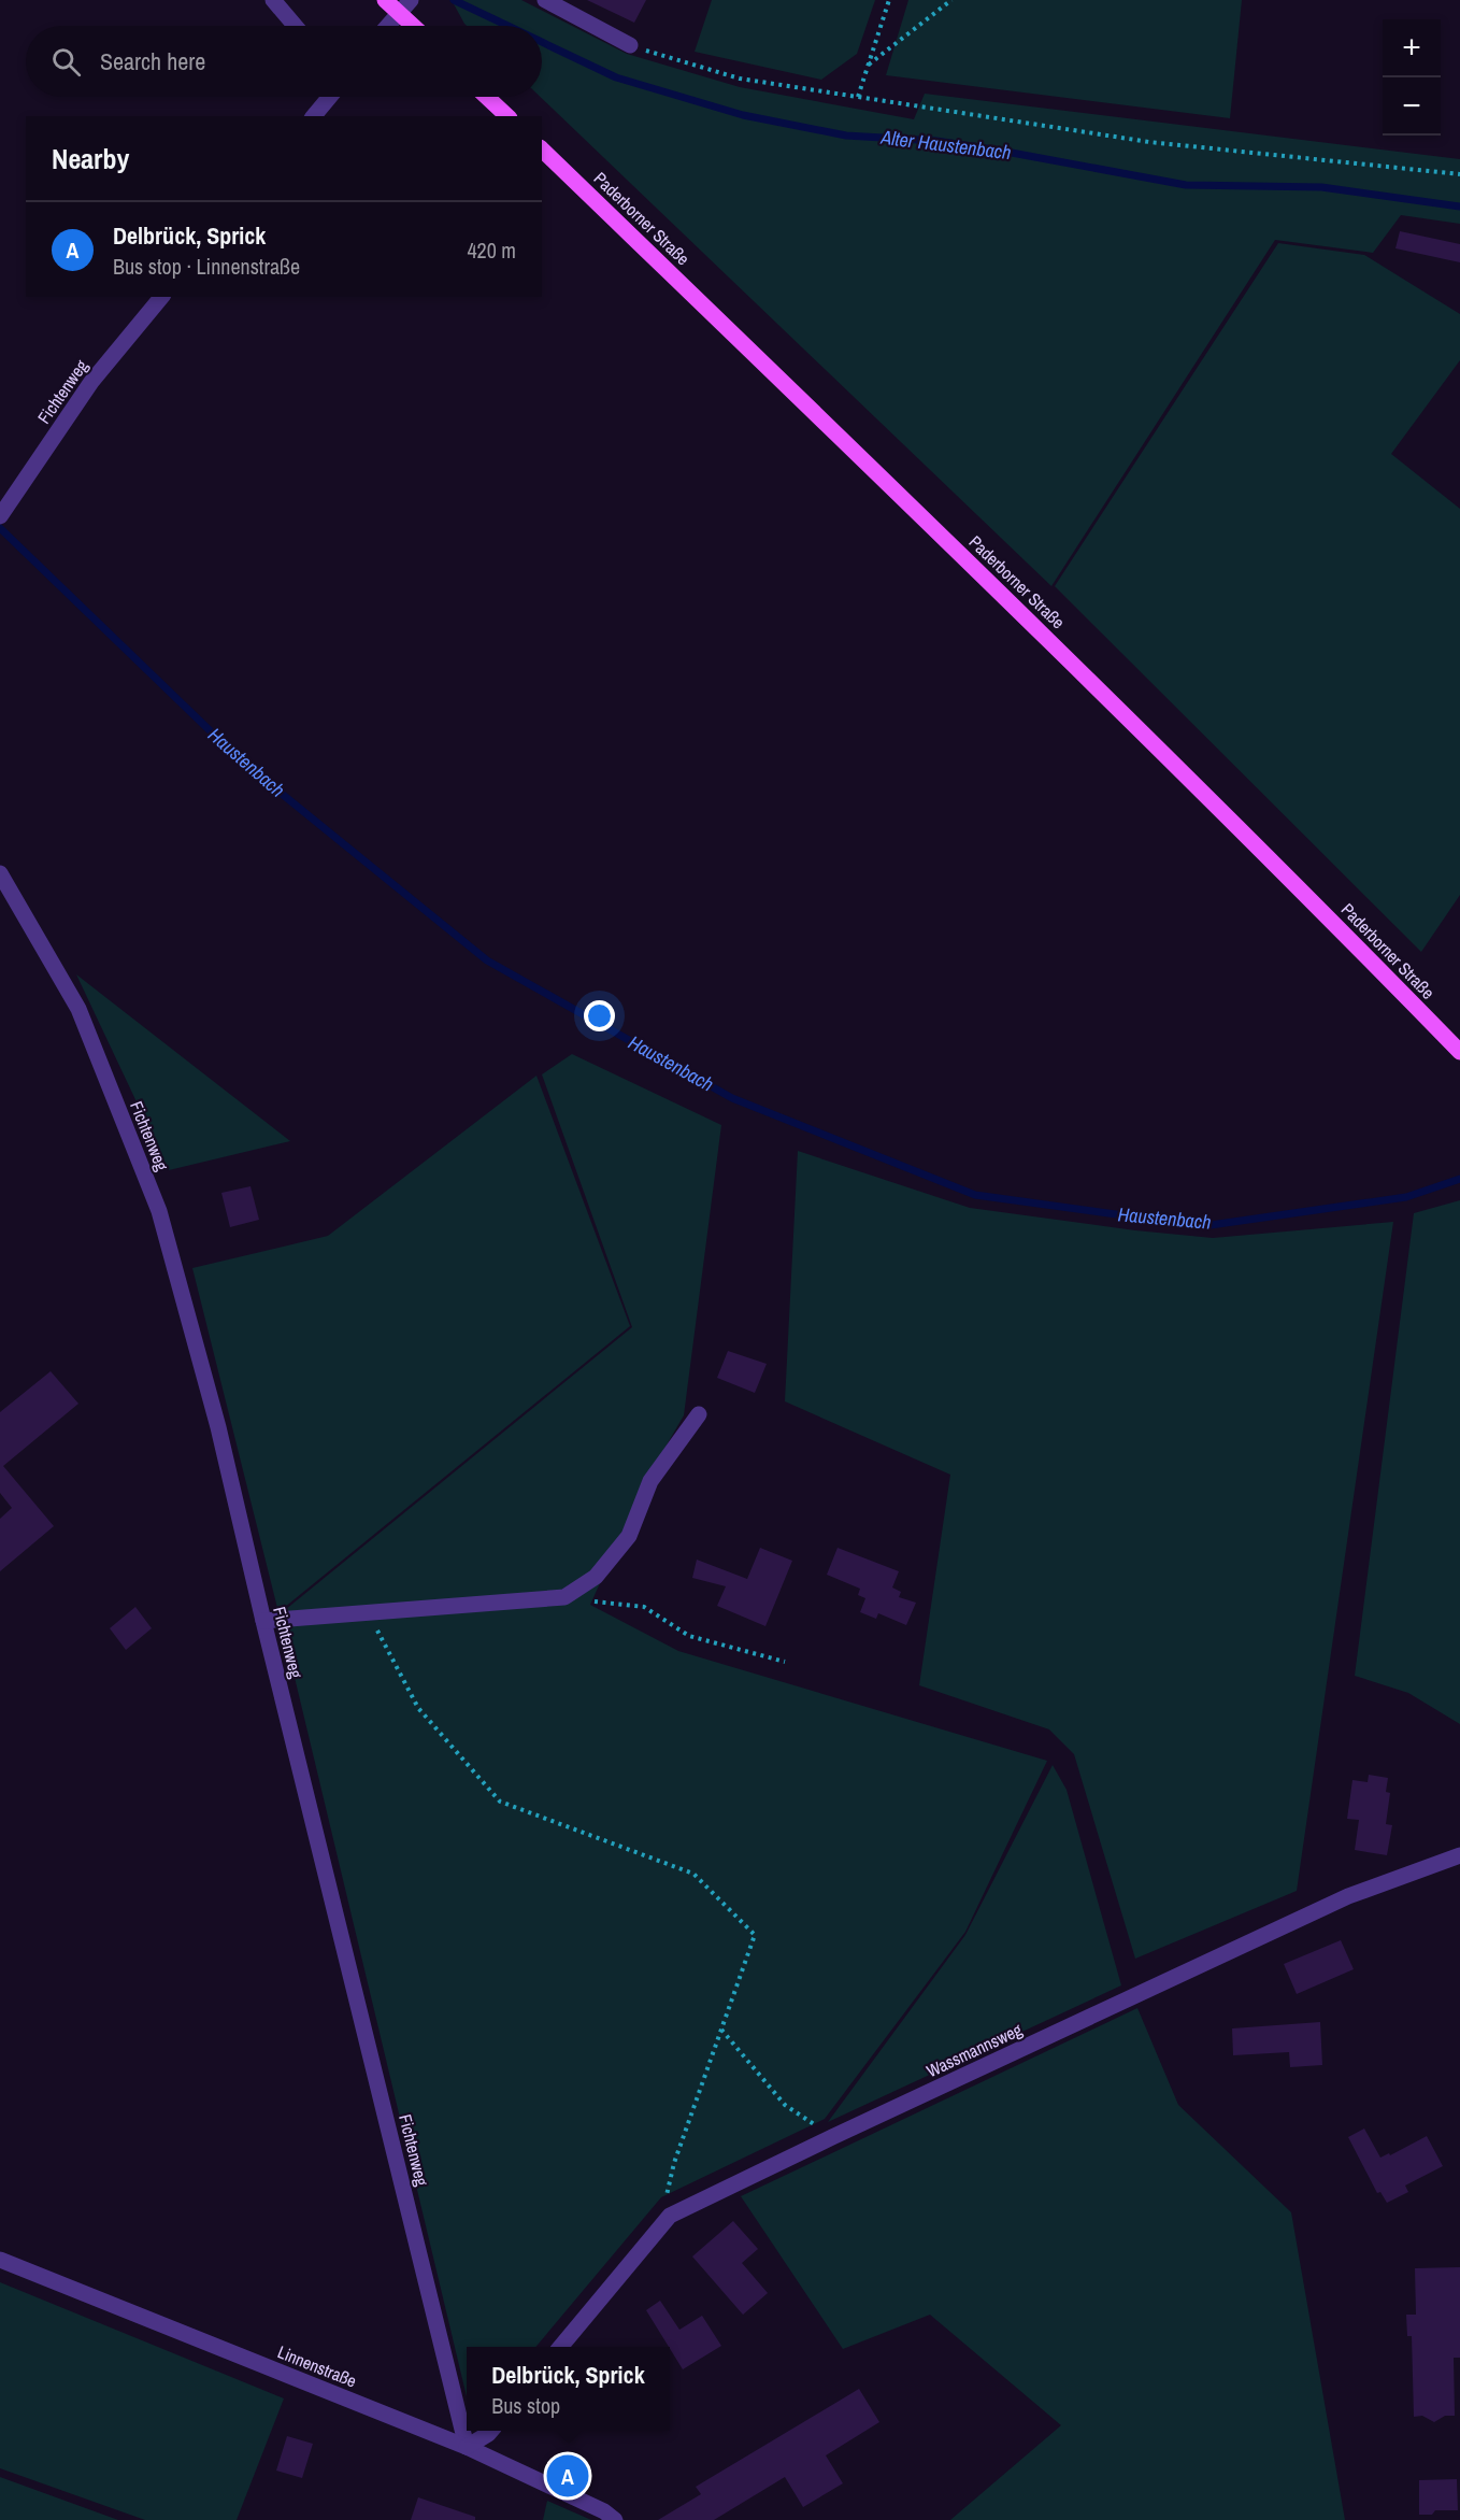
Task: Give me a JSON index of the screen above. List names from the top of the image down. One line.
{"streets":{"main road":["Paderborner Straße"],"street":["Fichtenweg","Wassmannsweg","Linnenstraße"]},"crossings":[["Fichtenweg","Linnenstraße"]],"water":["Alter Haustenbach","Haustenbach"],"page":{"map_buttons":["+","−"],"search":"Search here","heading":"Nearby","list":[{"mark":"A","name":"Delbrück, Sprick","note":"Bus stop · Linnenstraße","value":"420 m"}],"popup":["Delbrück, Sprick","Bus stop"],"pins":"A"}}
